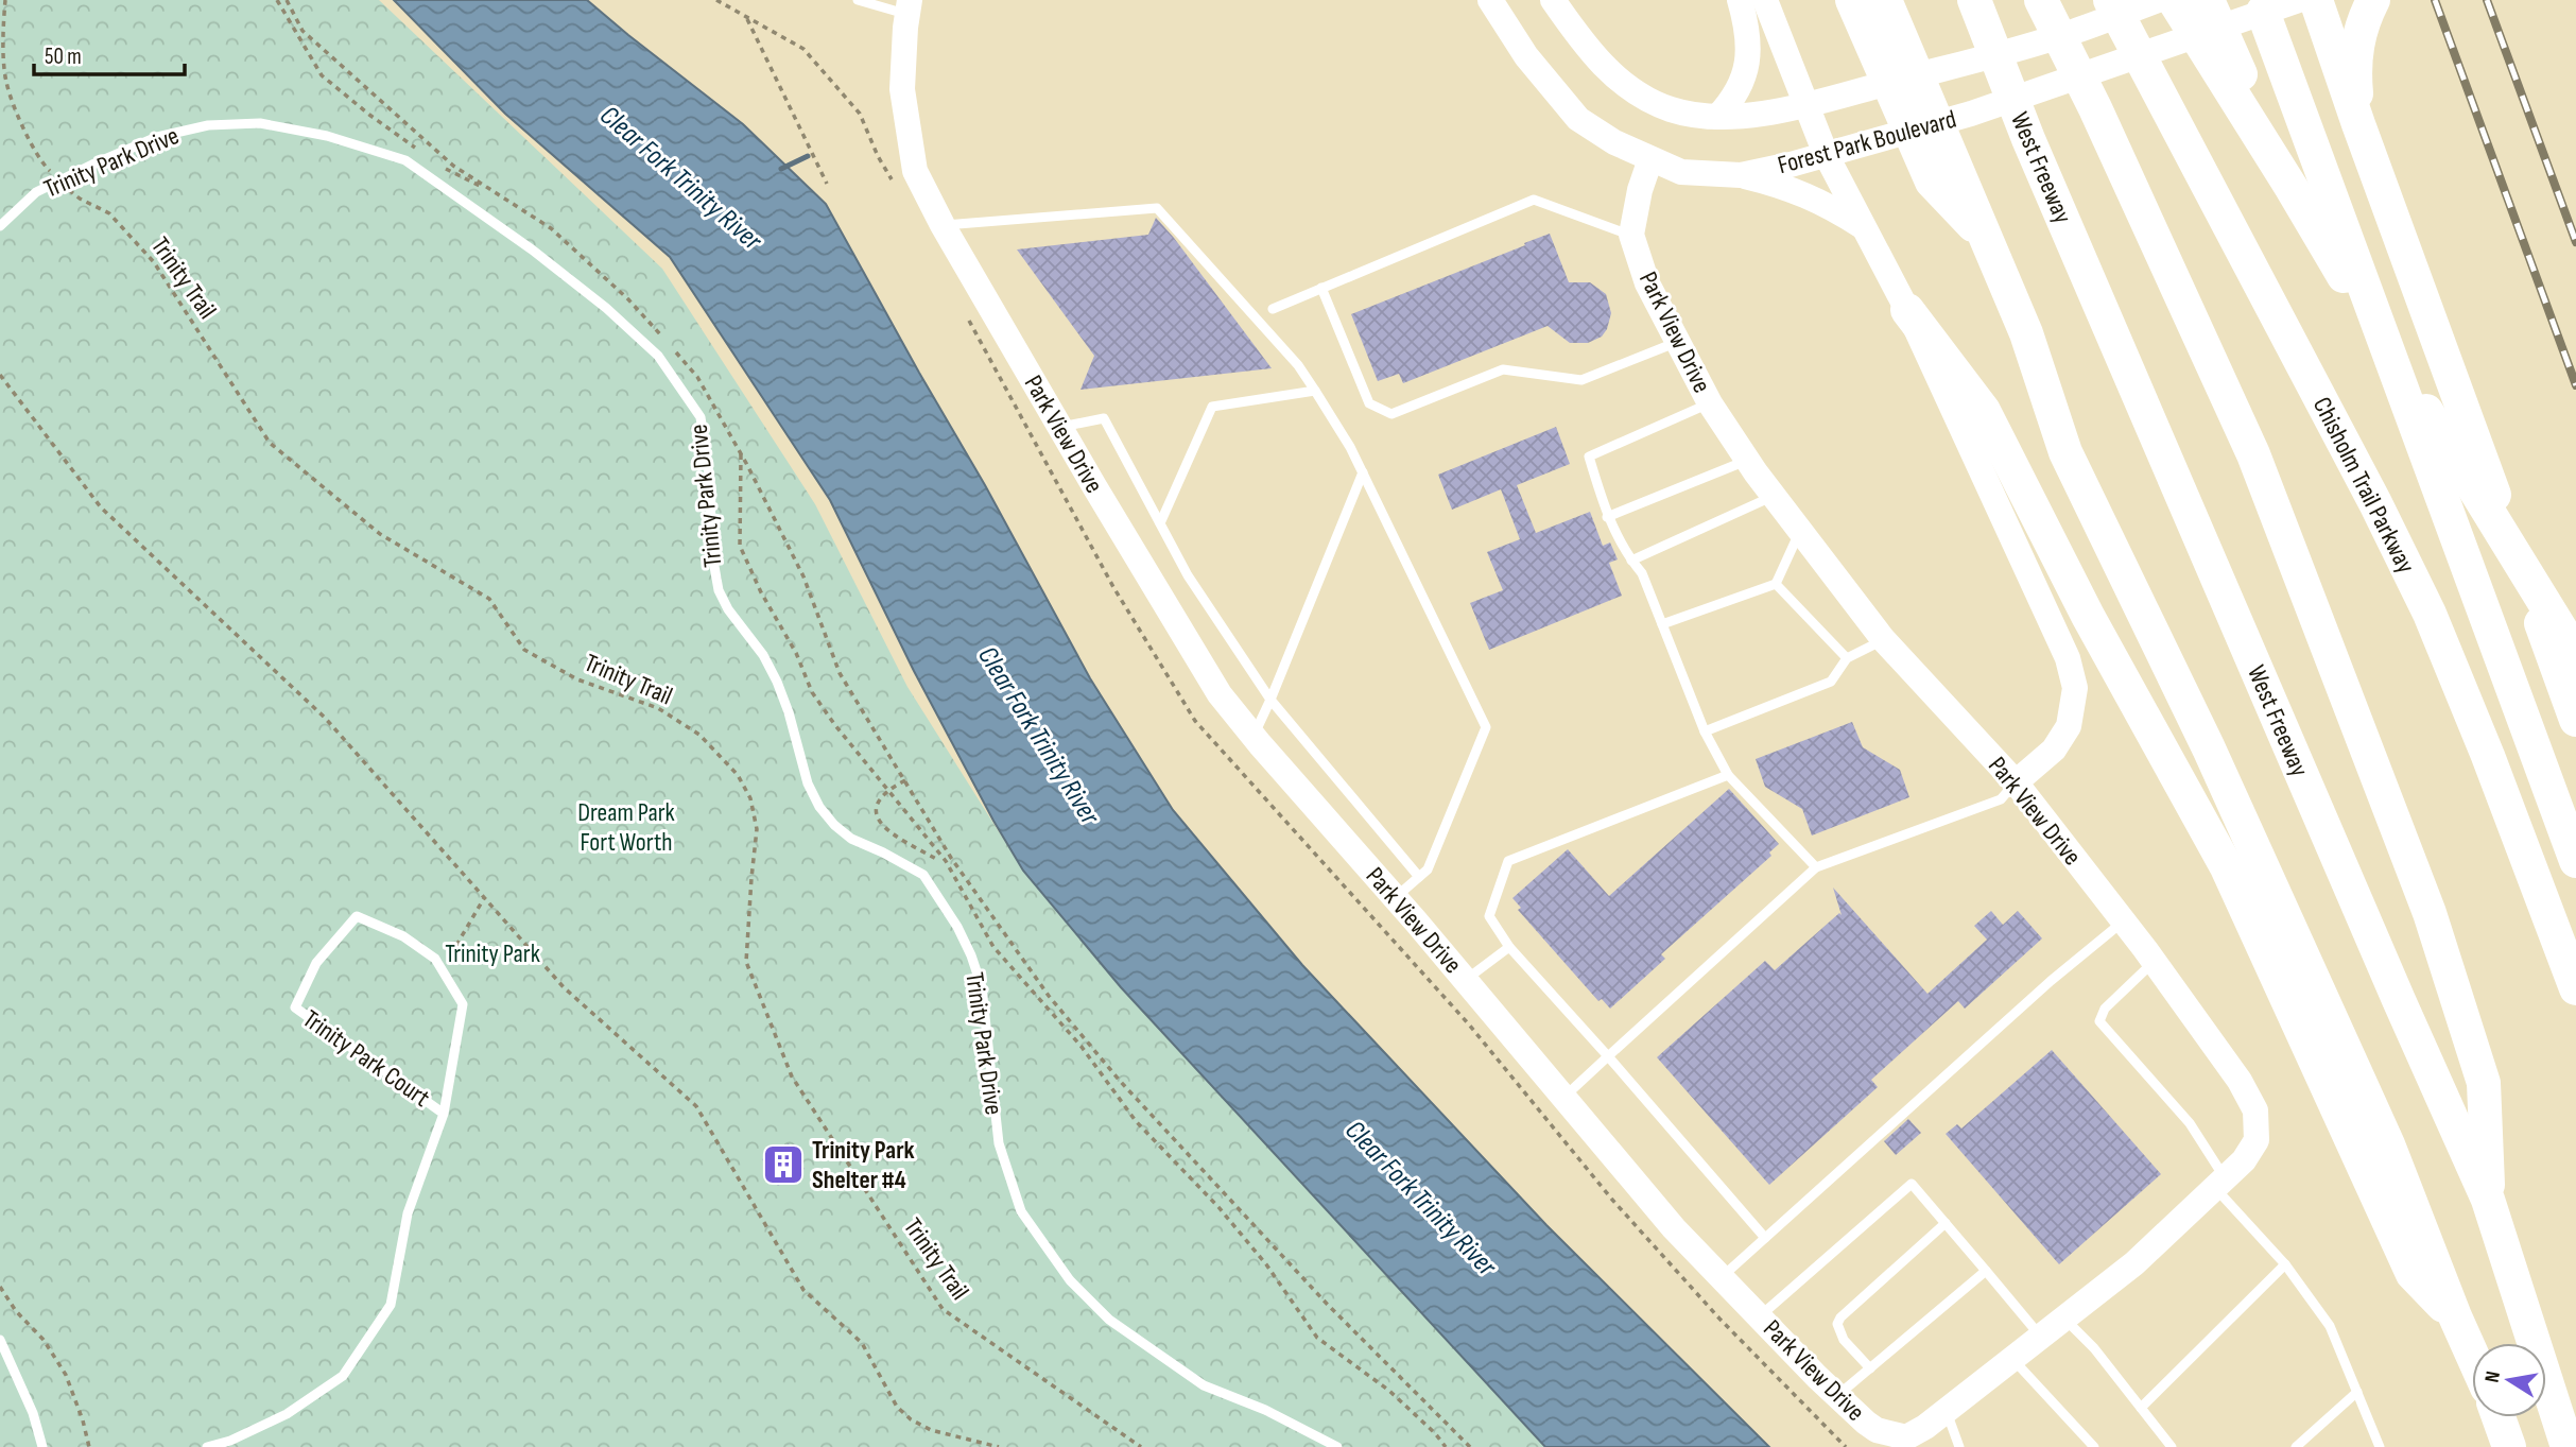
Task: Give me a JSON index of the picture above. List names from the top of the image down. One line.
{"streets":{"highway":["West Freeway","Chisholm Trail Parkway"],"street":["Forest Park Boulevard","Park View Drive"],"lane":["Trinity Park Drive","Trinity Park Court"],"path":["Trinity Trail"]},"crossings":[["Forest Park Boulevard","Park View Drive"],["Forest Park Boulevard","Chisholm Trail Parkway"],["Trinity Park Drive","Trinity Trail"]],"water":["Clear Fork Trinity River"],"parks":["Dream Park Fort Worth","Trinity Park"],"places":{"building":["Trinity Park Shelter #4"]},"scale_bar":"50 m","north":"left"}
